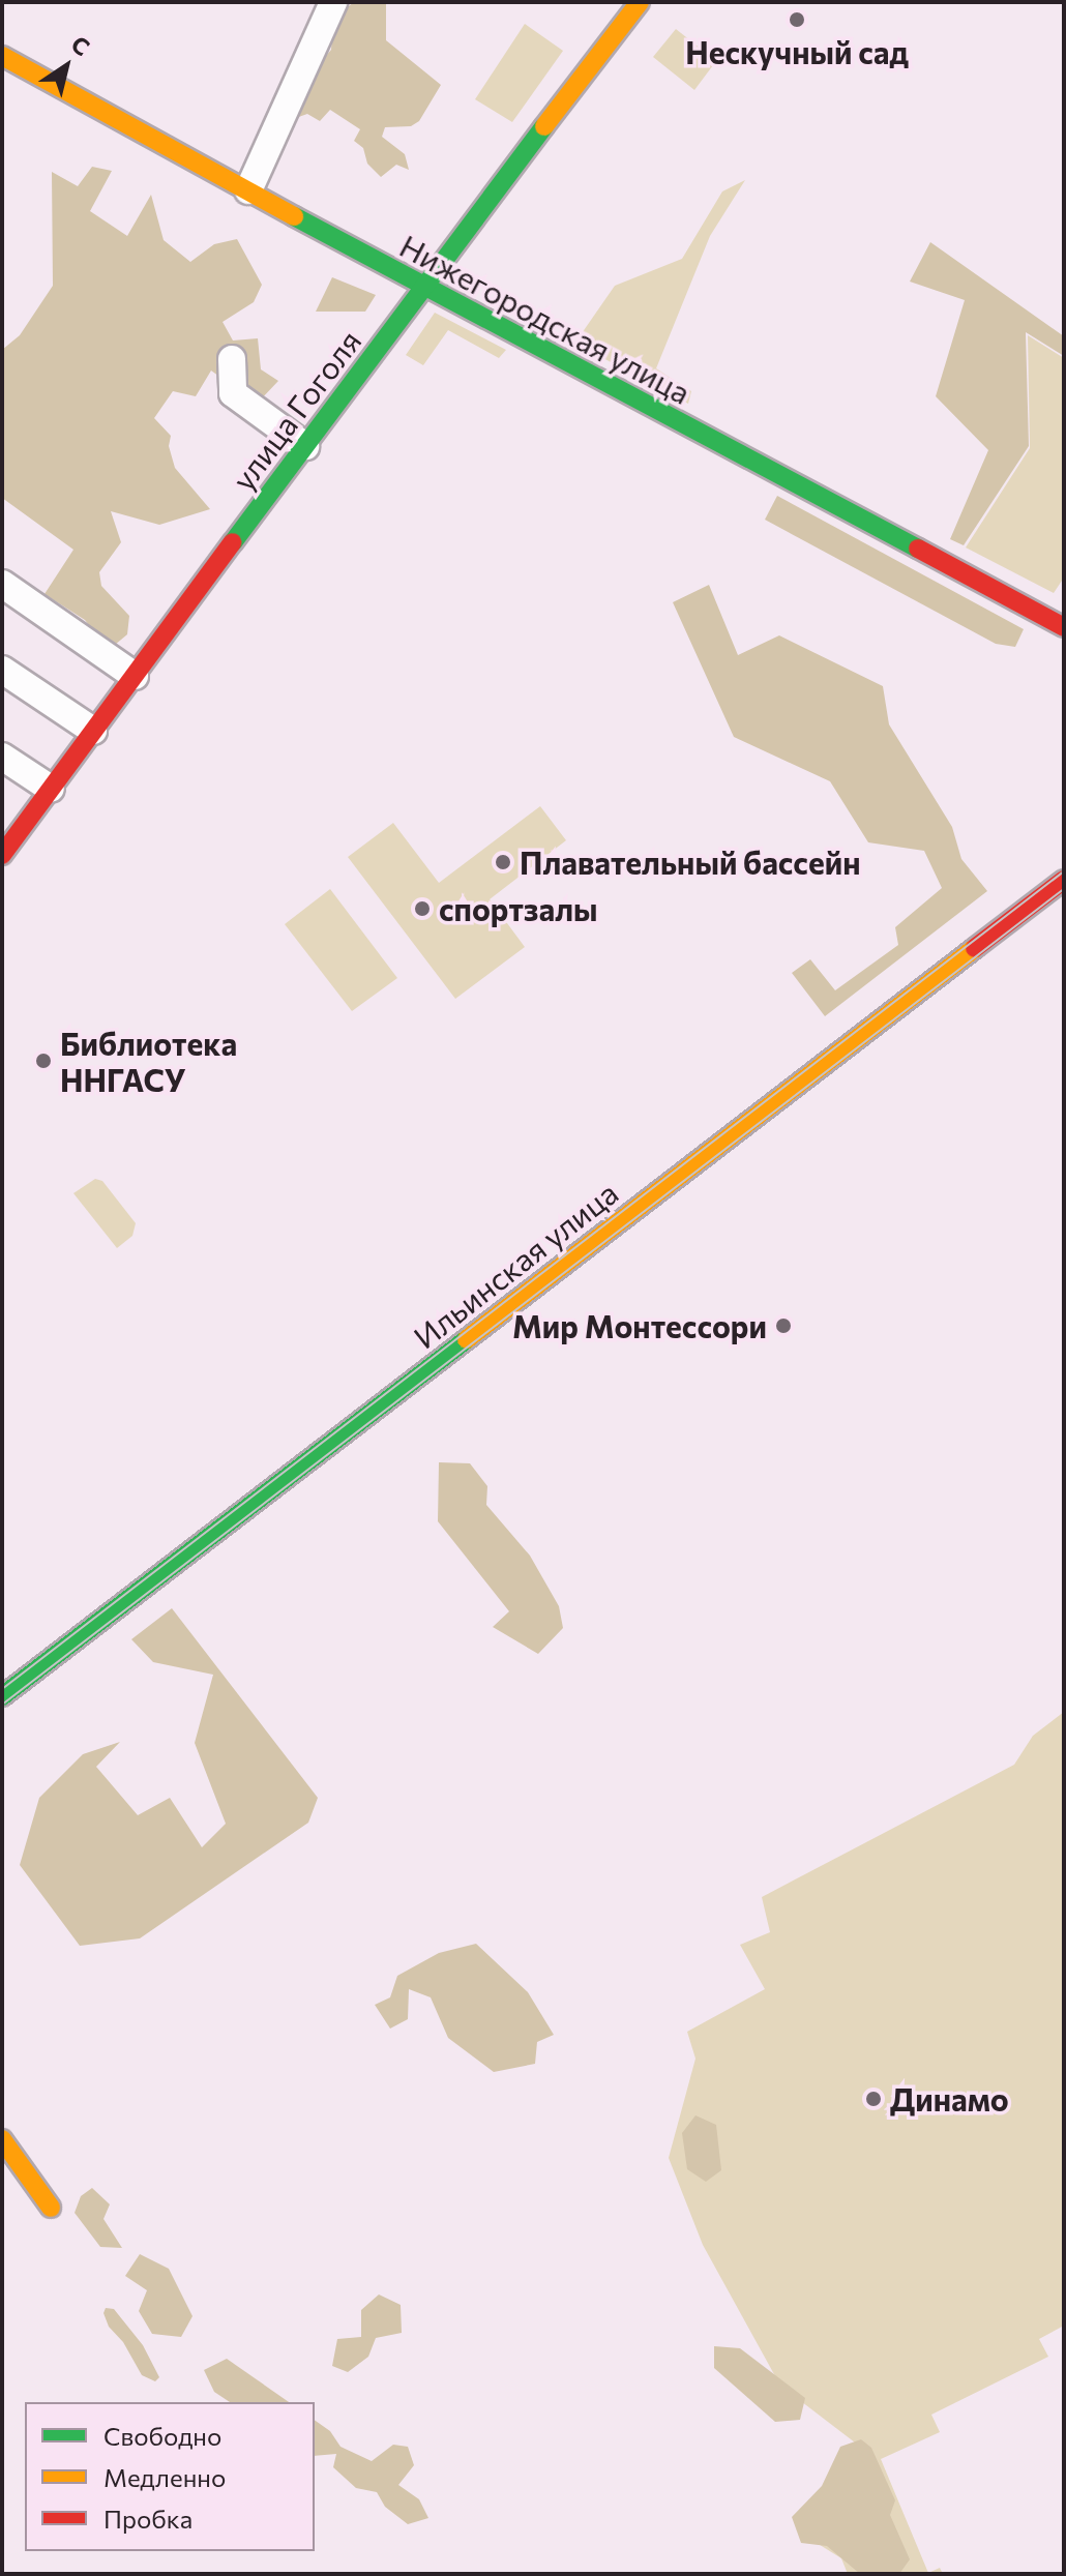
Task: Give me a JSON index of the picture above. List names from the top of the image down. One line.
{"streets":{"street":["Нижегородская улица","улица Гоголя","Ильинская улица"]},"crossings":[["Нижегородская улица","улица Гоголя"]],"places":["Нескучный сад","Плавательный бассейн","спортзалы","Библиотека ННГАСУ","Мир Монтессори","Динамо"],"legend":["Свободно","Медленно","Пробка"],"north":"top right"}
